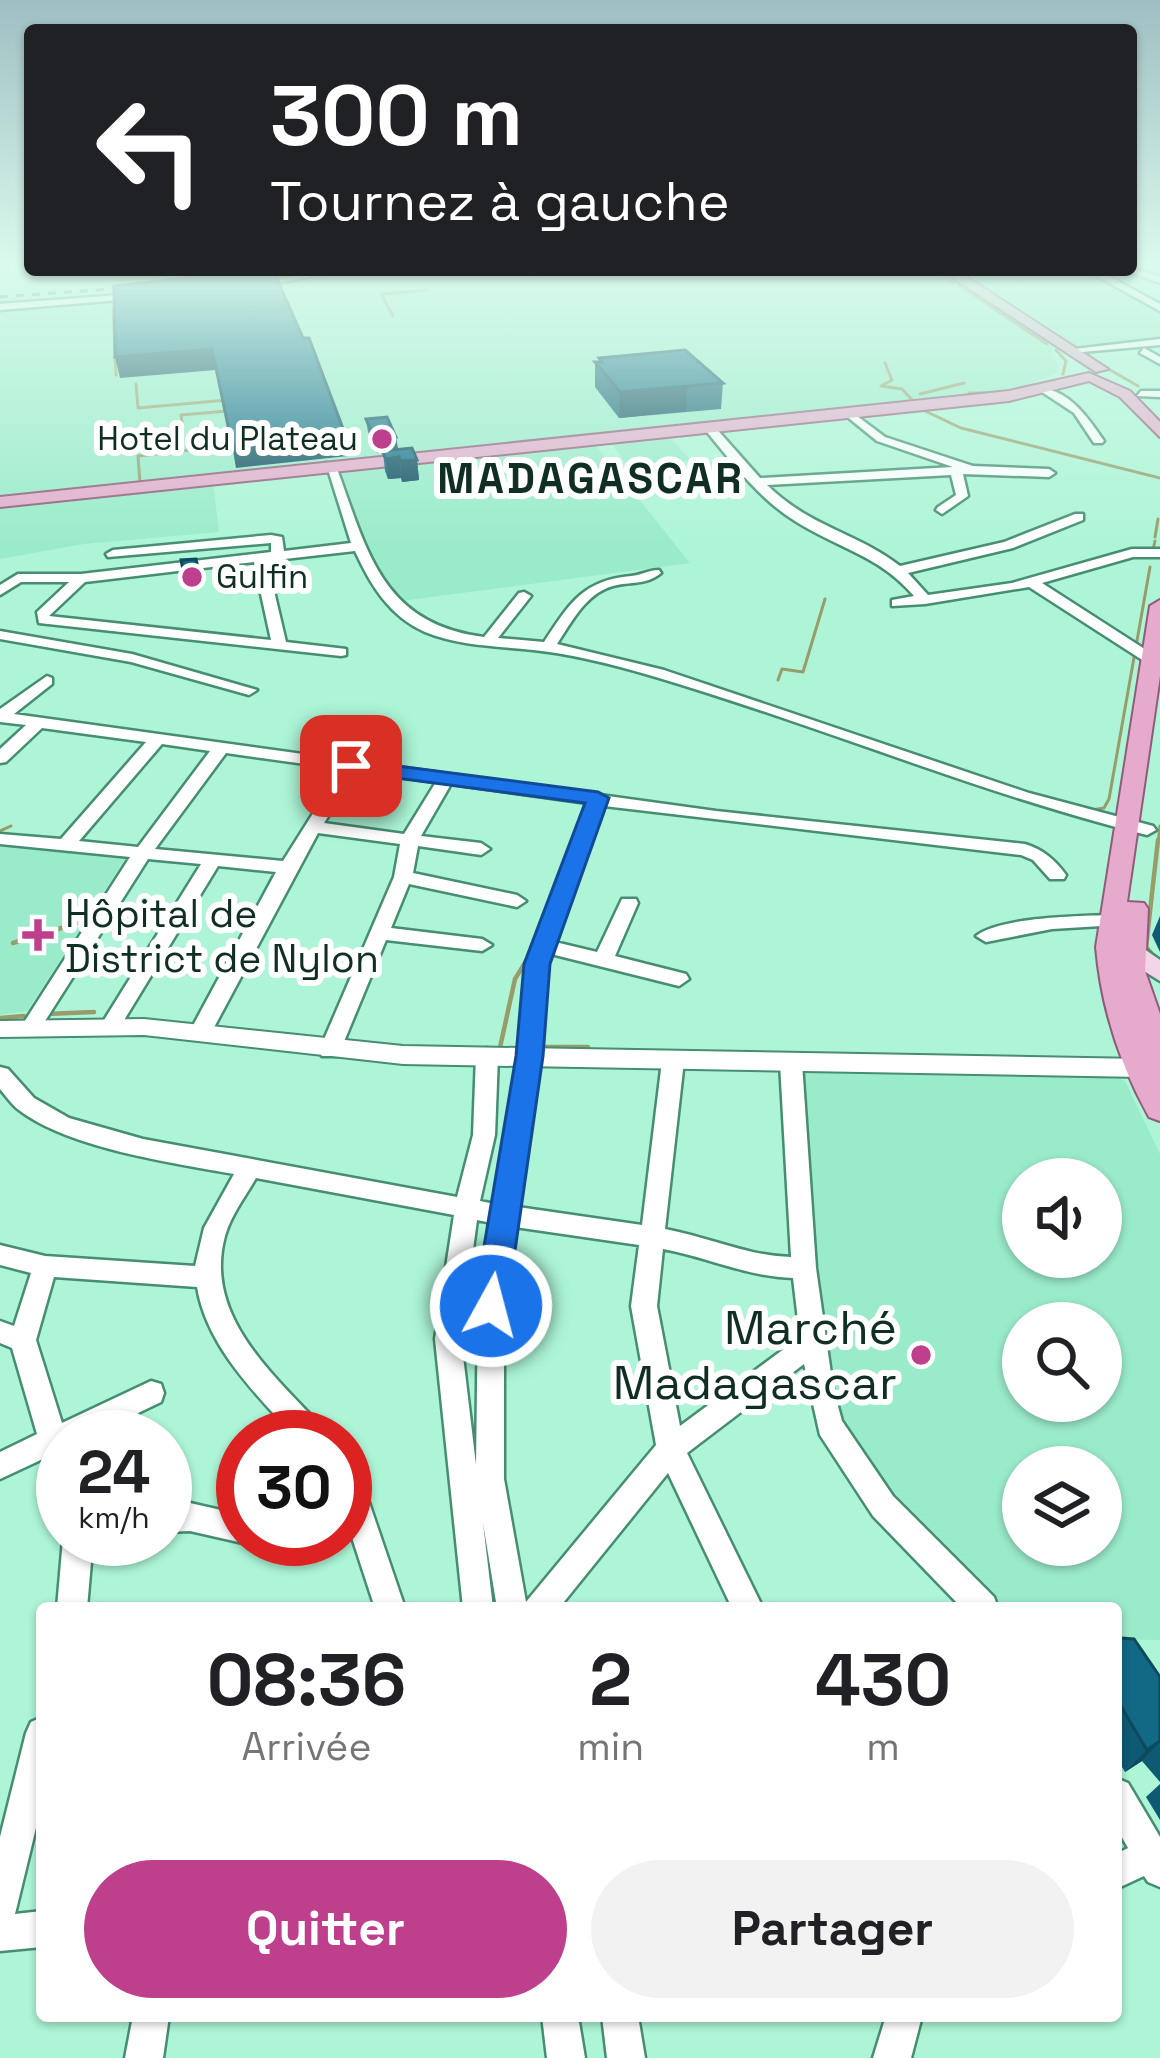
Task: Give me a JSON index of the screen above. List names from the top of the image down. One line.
{"districts":["MADAGASCAR"],"places":{"other":["Hotel du Plateau","Gulfin","Marché Madagascar"],"health":["Hôpital de District de Nylon"]},"page":{"turn":["300 m","Tournez à gauche"],"speed":"24 km/h","limit":"30","eta":["08:36","Arrivée","2","min","430","m"],"buttons":["Quitter","Partager"]}}
